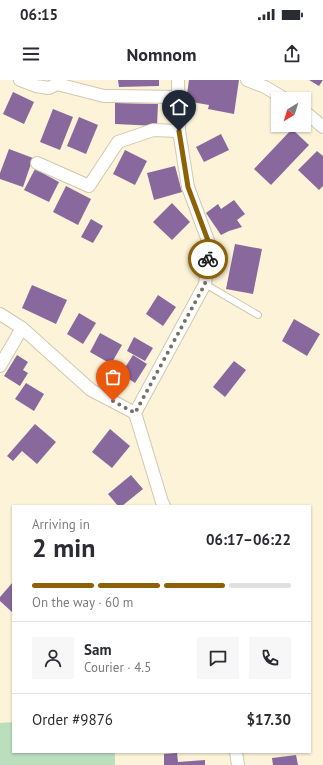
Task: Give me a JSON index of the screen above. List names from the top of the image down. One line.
{"north":"bottom left","page":{"status":"06:15","header":"Nomnom","heading":["2 min","Arriving in","06:17–06:22"],"panel":["Sam","Courier · 4.5","Order #9876","$17.30"],"bar":"On the way · 60 m"}}
